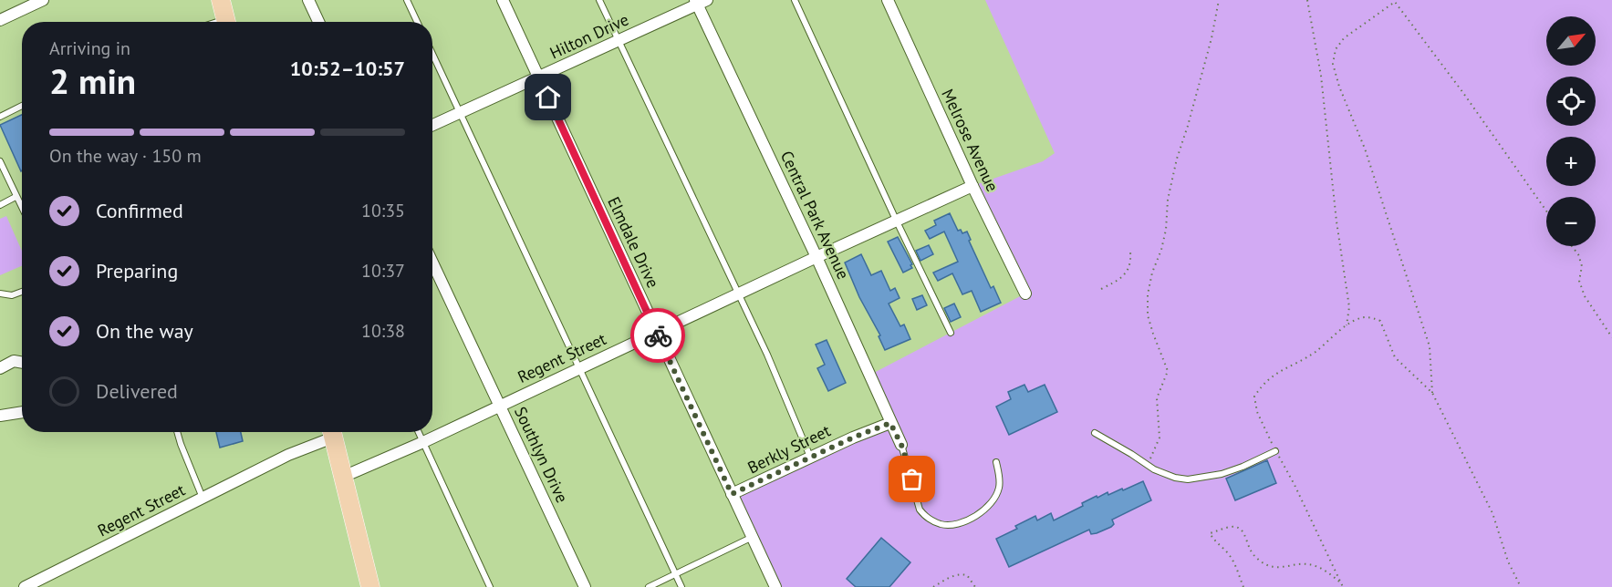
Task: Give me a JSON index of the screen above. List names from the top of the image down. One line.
{"streets":{"street":["Hilton Drive","Melrose Avenue","Central Park Avenue","Elmdale Drive","Regent Street","Berkly Street","Southlyn Drive"]},"crossings":[["Hilton Drive","Central Park Avenue"],["Hilton Drive","Elmdale Drive"],["Melrose Avenue","Regent Street"],["Central Park Avenue","Regent Street"],["Central Park Avenue","Berkly Street"],["Elmdale Drive","Regent Street"],["Elmdale Drive","Berkly Street"],["Regent Street","Southlyn Drive"]],"north":"top right","page":{"map_buttons":["+","−"],"heading":["2 min","Arriving in","10:52–10:57"],"bar":"On the way · 150 m","list":[["Confirmed","10:35"],["Preparing","10:37"],["On the way","10:38"],"Delivered"]}}
